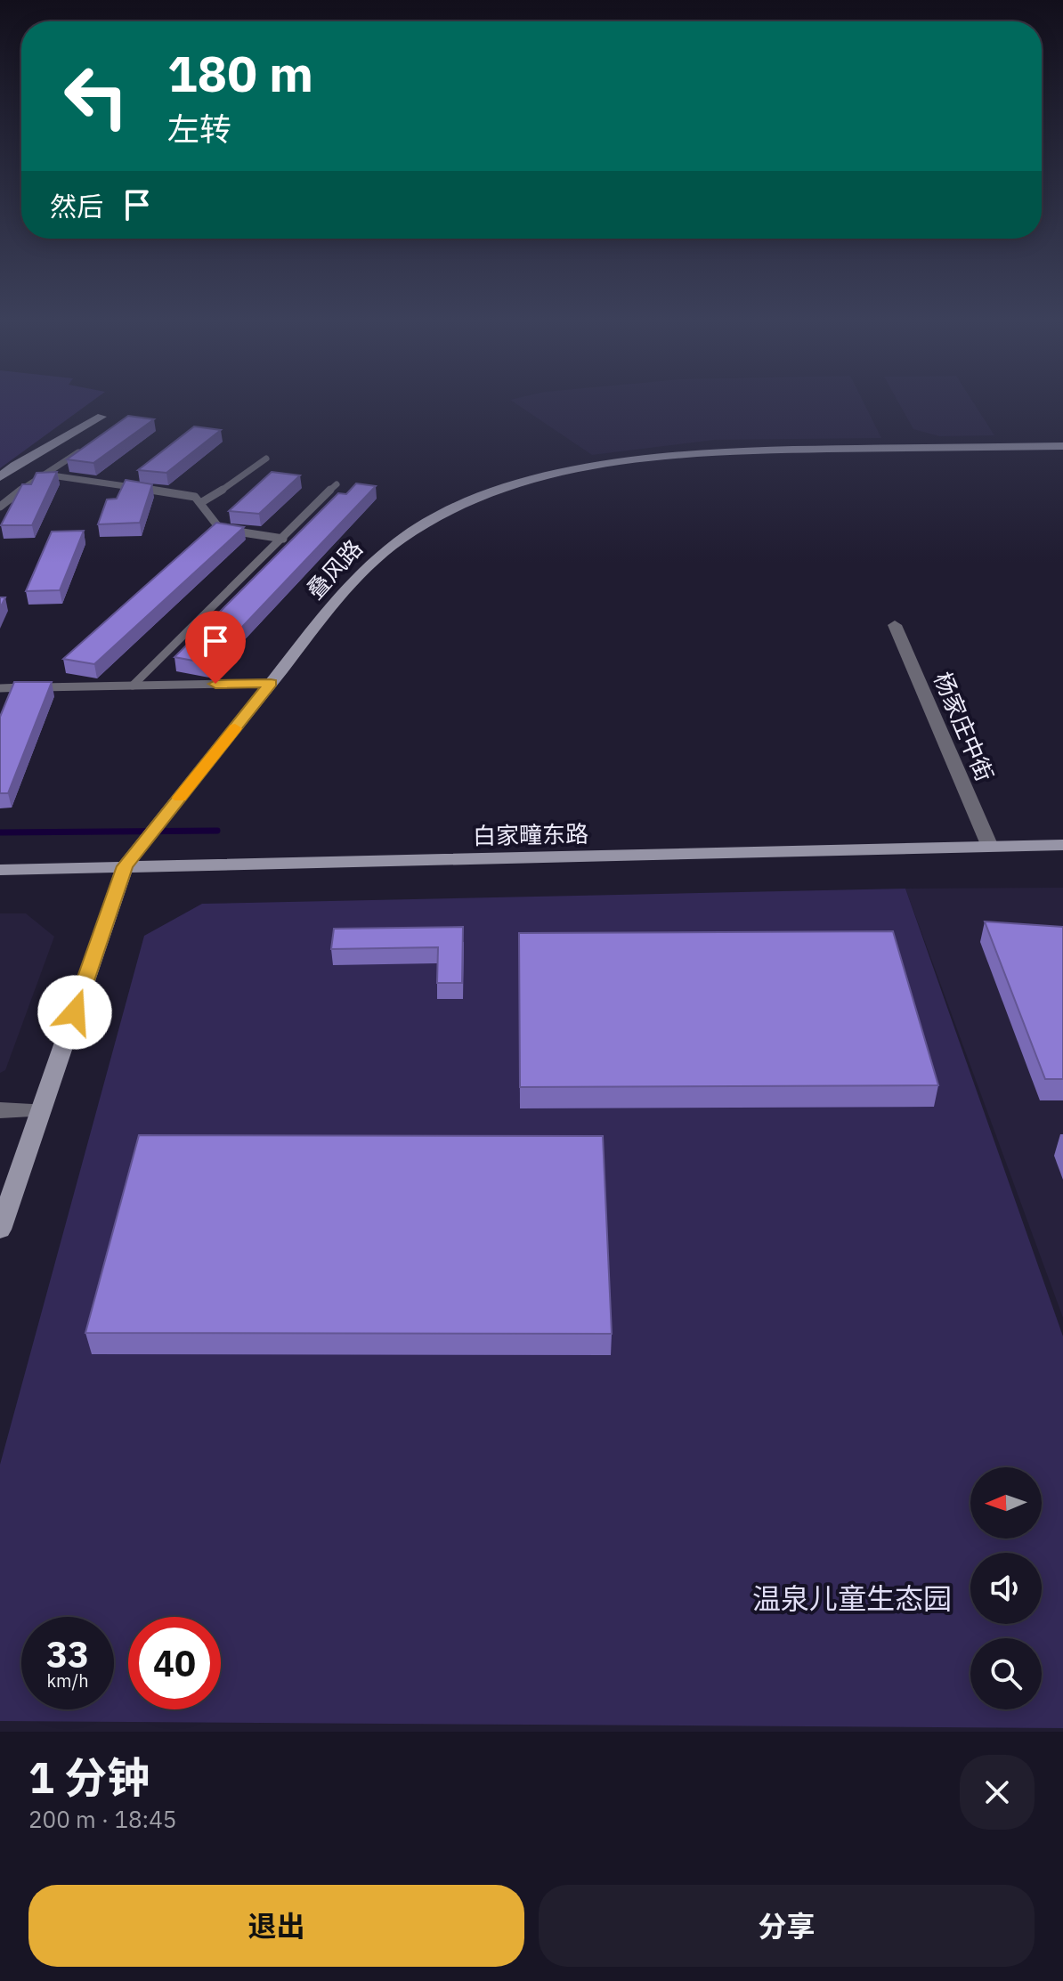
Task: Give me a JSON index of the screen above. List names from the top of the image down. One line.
{"streets":{"street":["叠风路","杨家庄中街","白家疃东路"]},"crossings":[["叠风路","白家疃东路"],["杨家庄中街","白家疃东路"]],"parks":["温泉儿童生态园"],"north":"left","page":{"turn":["180 m","左转"],"then":"然后","speed":"33 km/h","limit":"40","heading":["1 分钟","200 m · 18:45"],"buttons":["退出","分享"]}}
